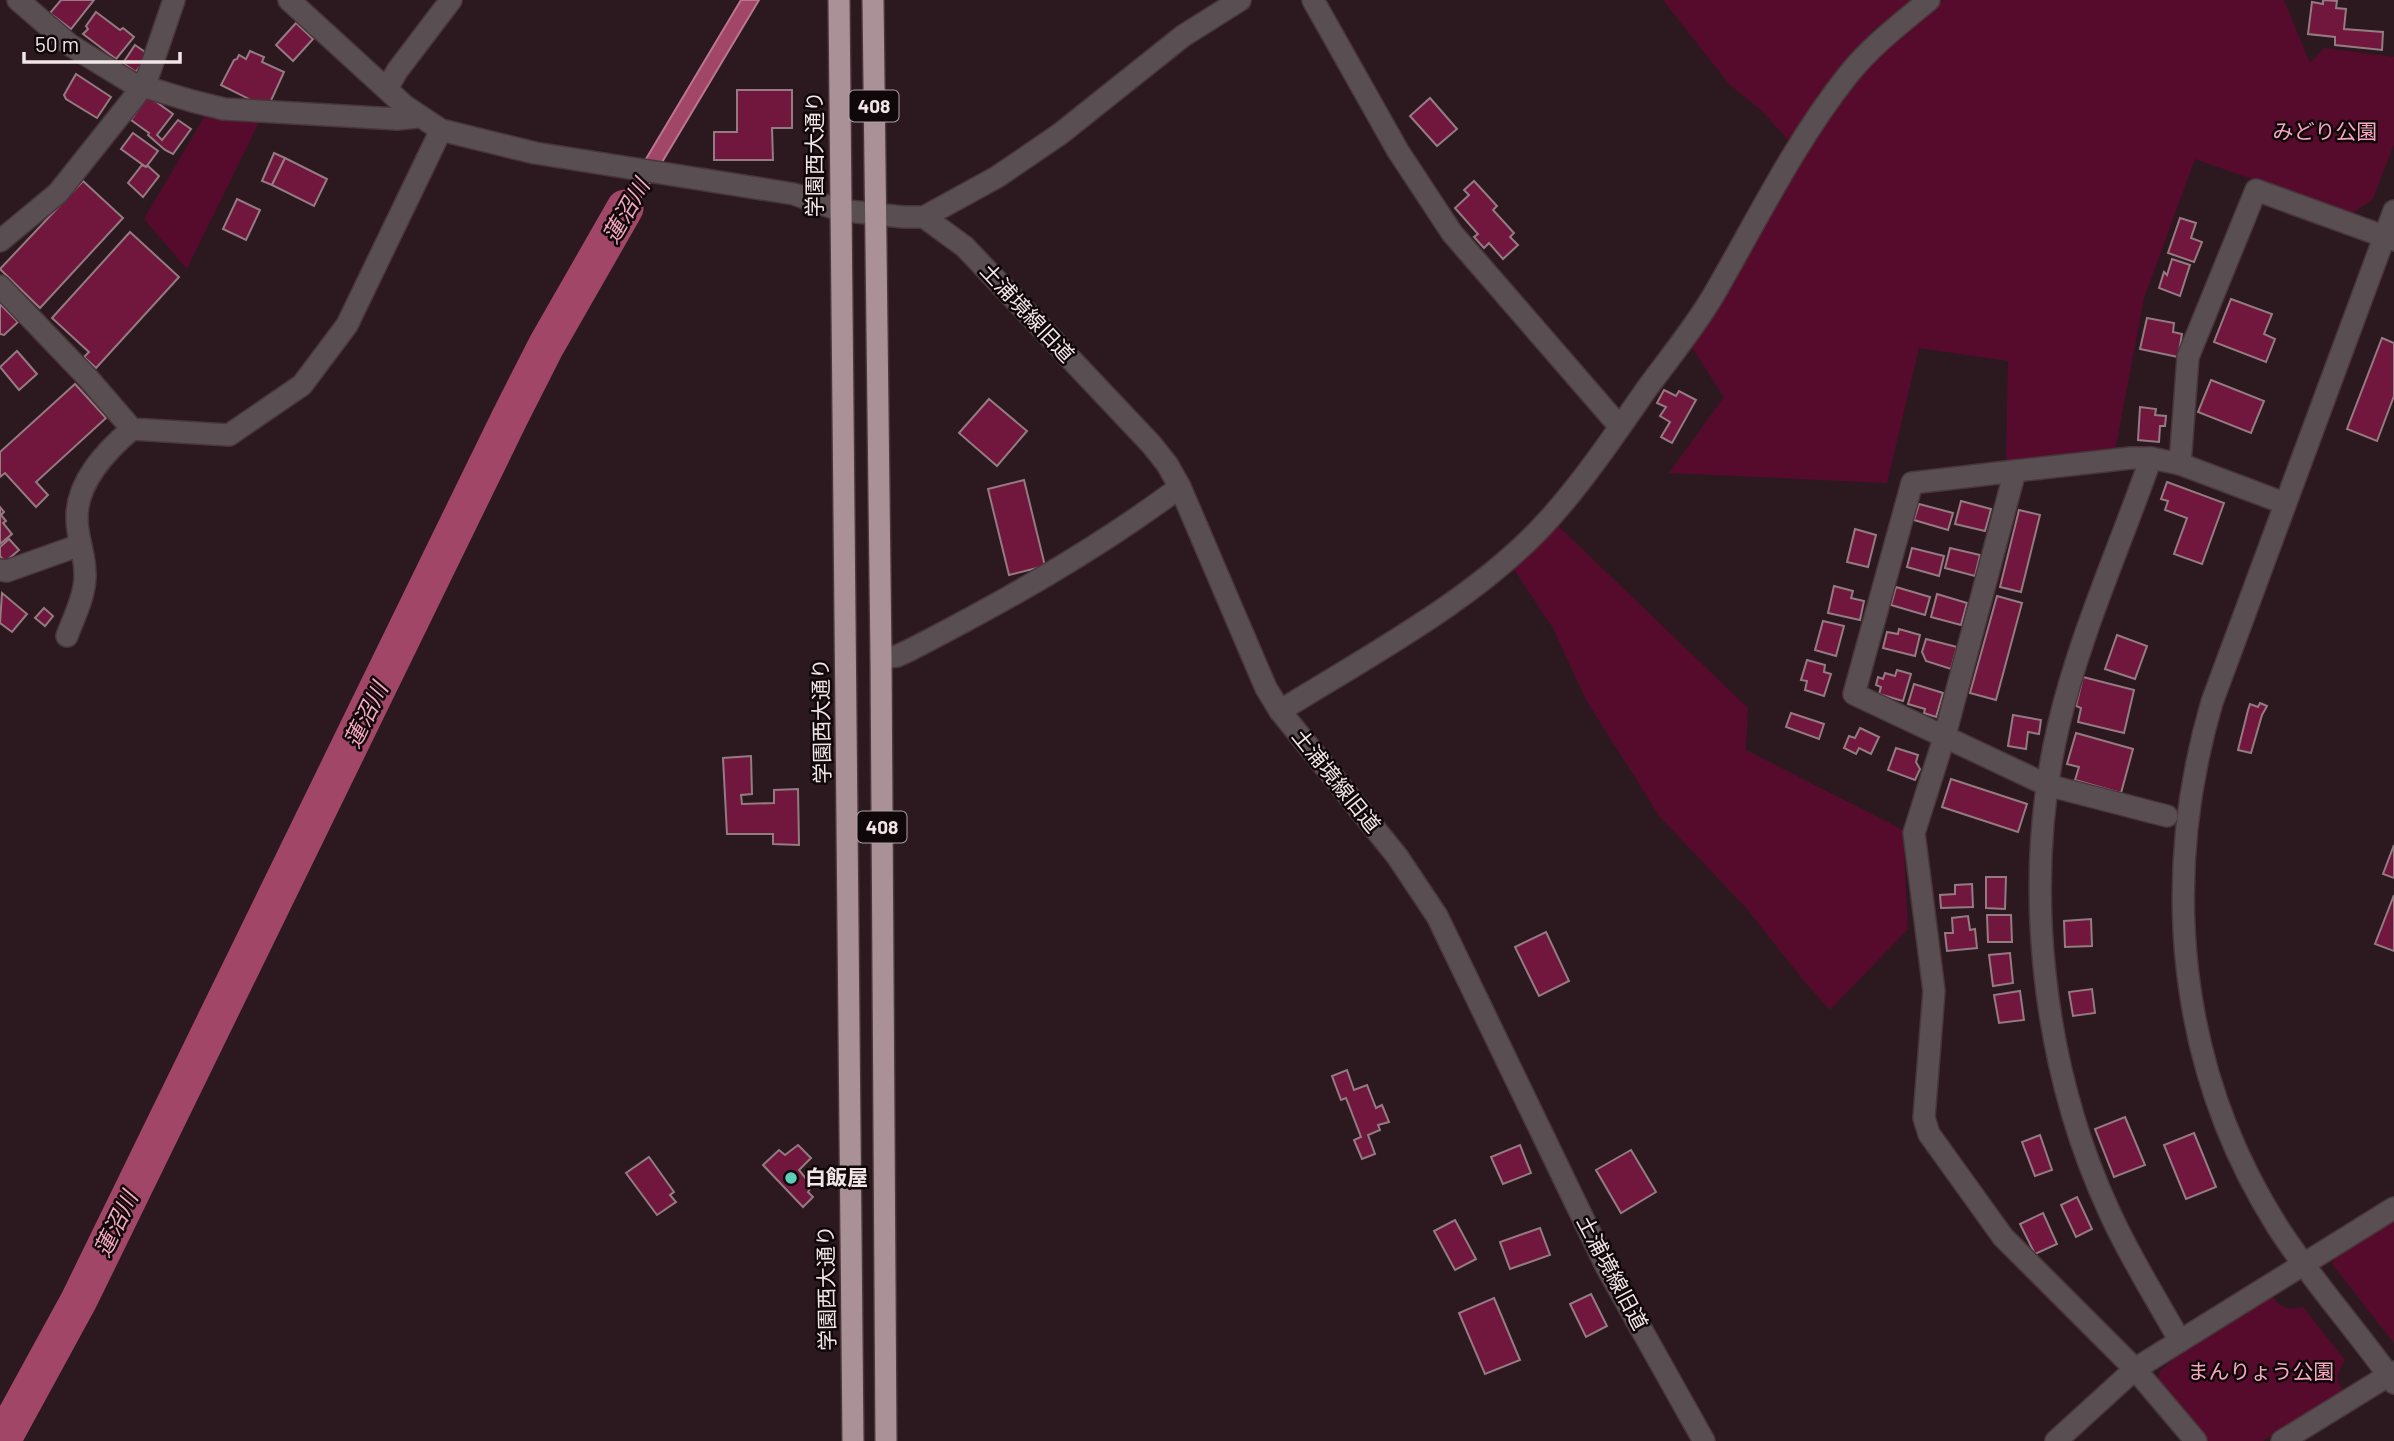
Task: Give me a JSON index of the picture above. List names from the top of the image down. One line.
{"streets":{"highway":["408","学園西大通り"],"street":["土浦境線旧道"]},"water":["蓮沼川"],"parks":["みどり公園","まんりょう公園"],"places":["白飯屋"],"scale_bar":"50 m"}
